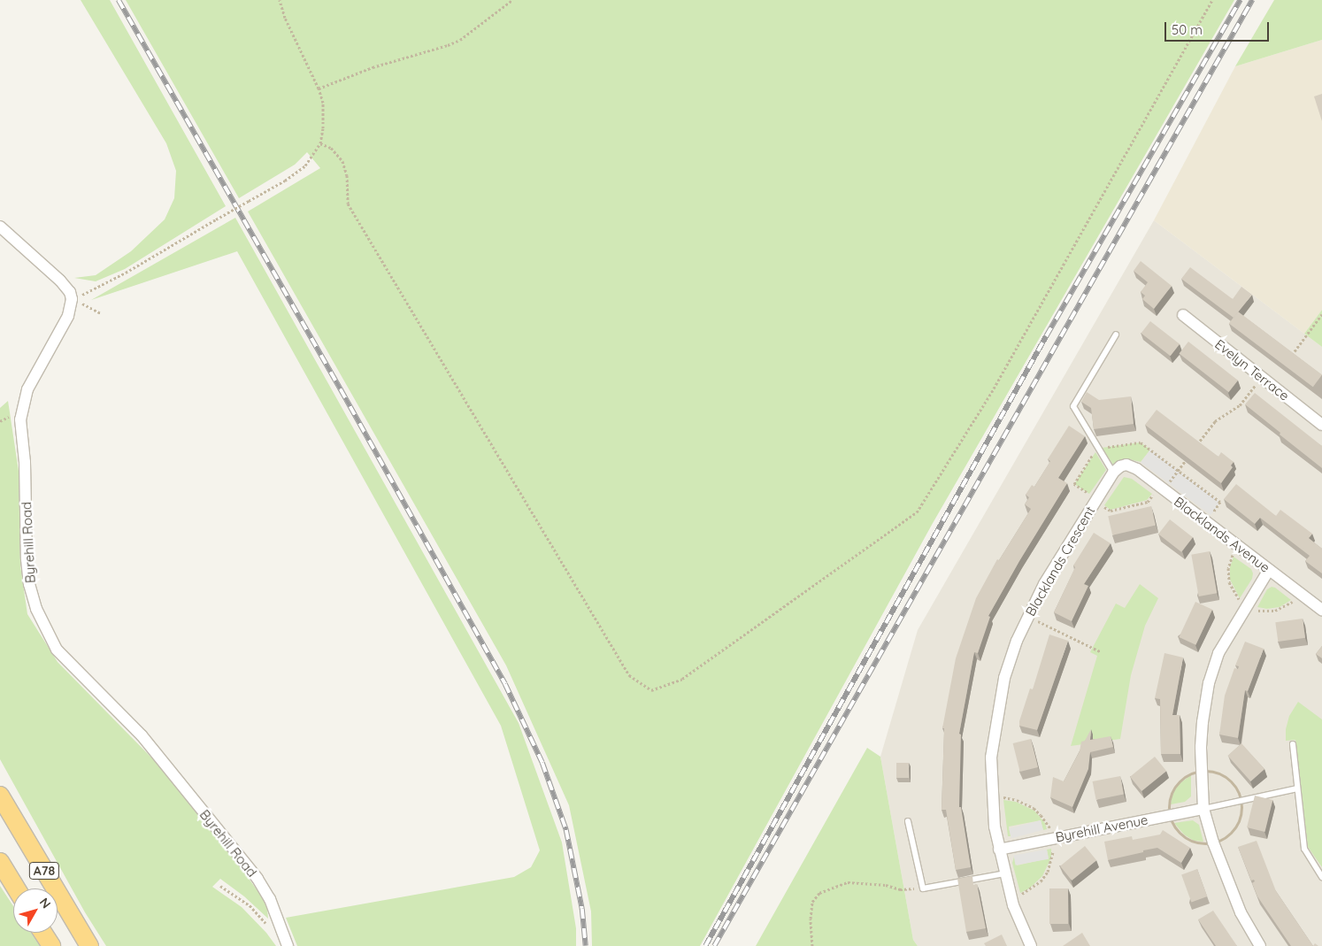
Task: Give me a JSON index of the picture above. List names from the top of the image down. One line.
{"streets":{"highway":["A78"],"street":["Evelyn Terrace","Blacklands Avenue","Byrehill Road","Blacklands Crescent","Byrehill Avenue"]},"crossings":[["Blacklands Avenue","Blacklands Crescent"],["Blacklands Crescent","Byrehill Avenue"]],"scale_bar":"50 m","north":"top right"}
